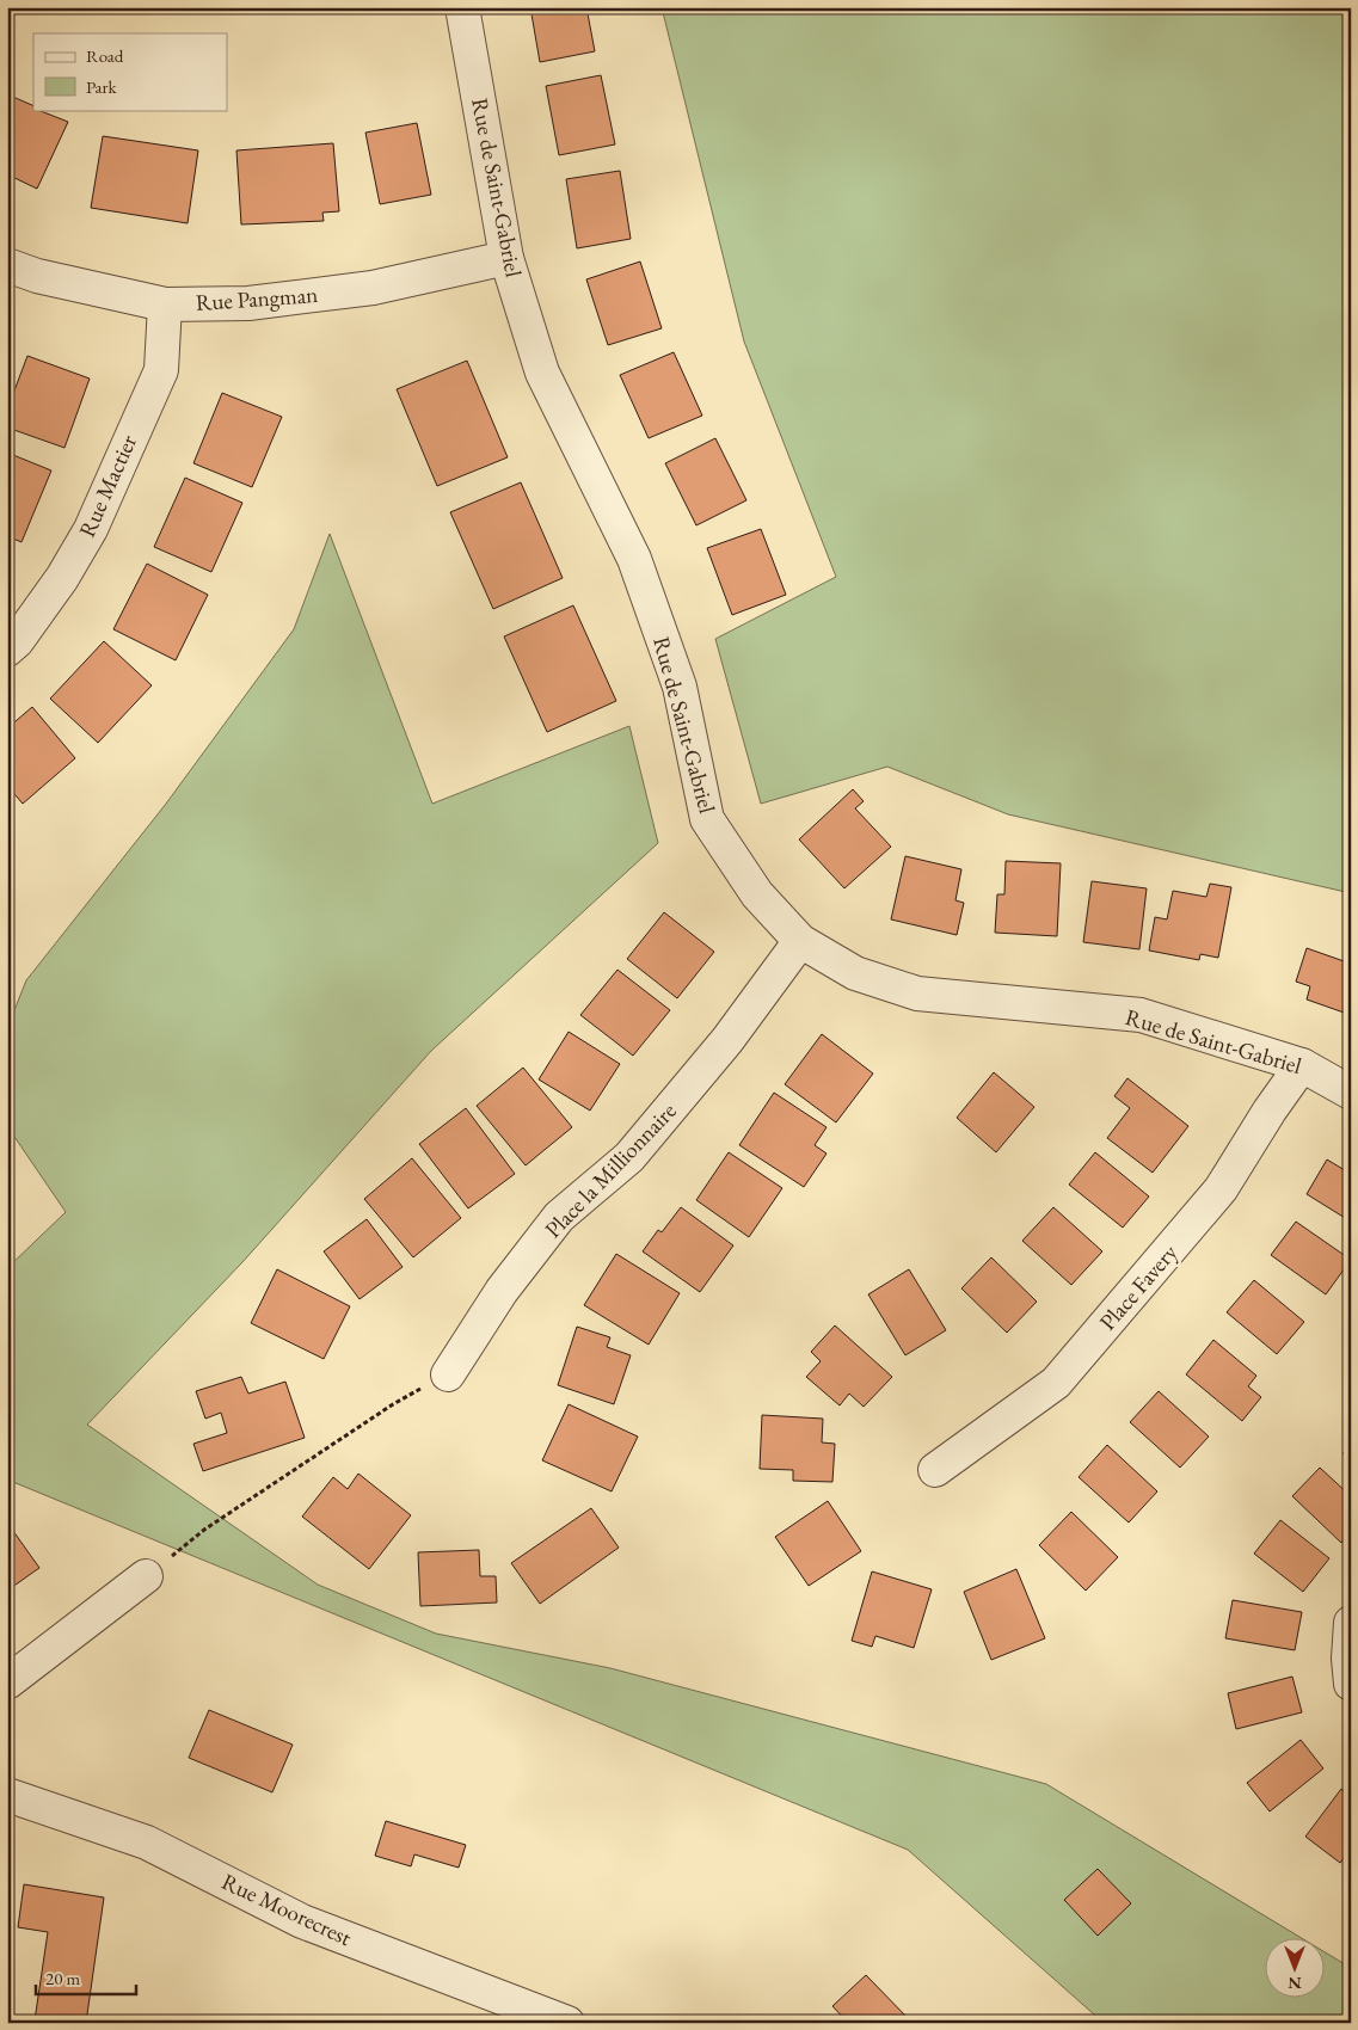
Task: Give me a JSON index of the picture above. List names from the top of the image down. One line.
{"streets":{"street":["Rue de Saint-Gabriel","Rue Pangman","Rue Mactier","Place la Millionnaire","Place Favery","Rue Moorecrest"]},"crossings":[["Rue de Saint-Gabriel","Rue Pangman"],["Rue de Saint-Gabriel","Place la Millionnaire"],["Rue de Saint-Gabriel","Place Favery"],["Rue Pangman","Rue Mactier"]],"legend":["Road","Park"],"scale_bar":"20 m","north":"bottom"}
